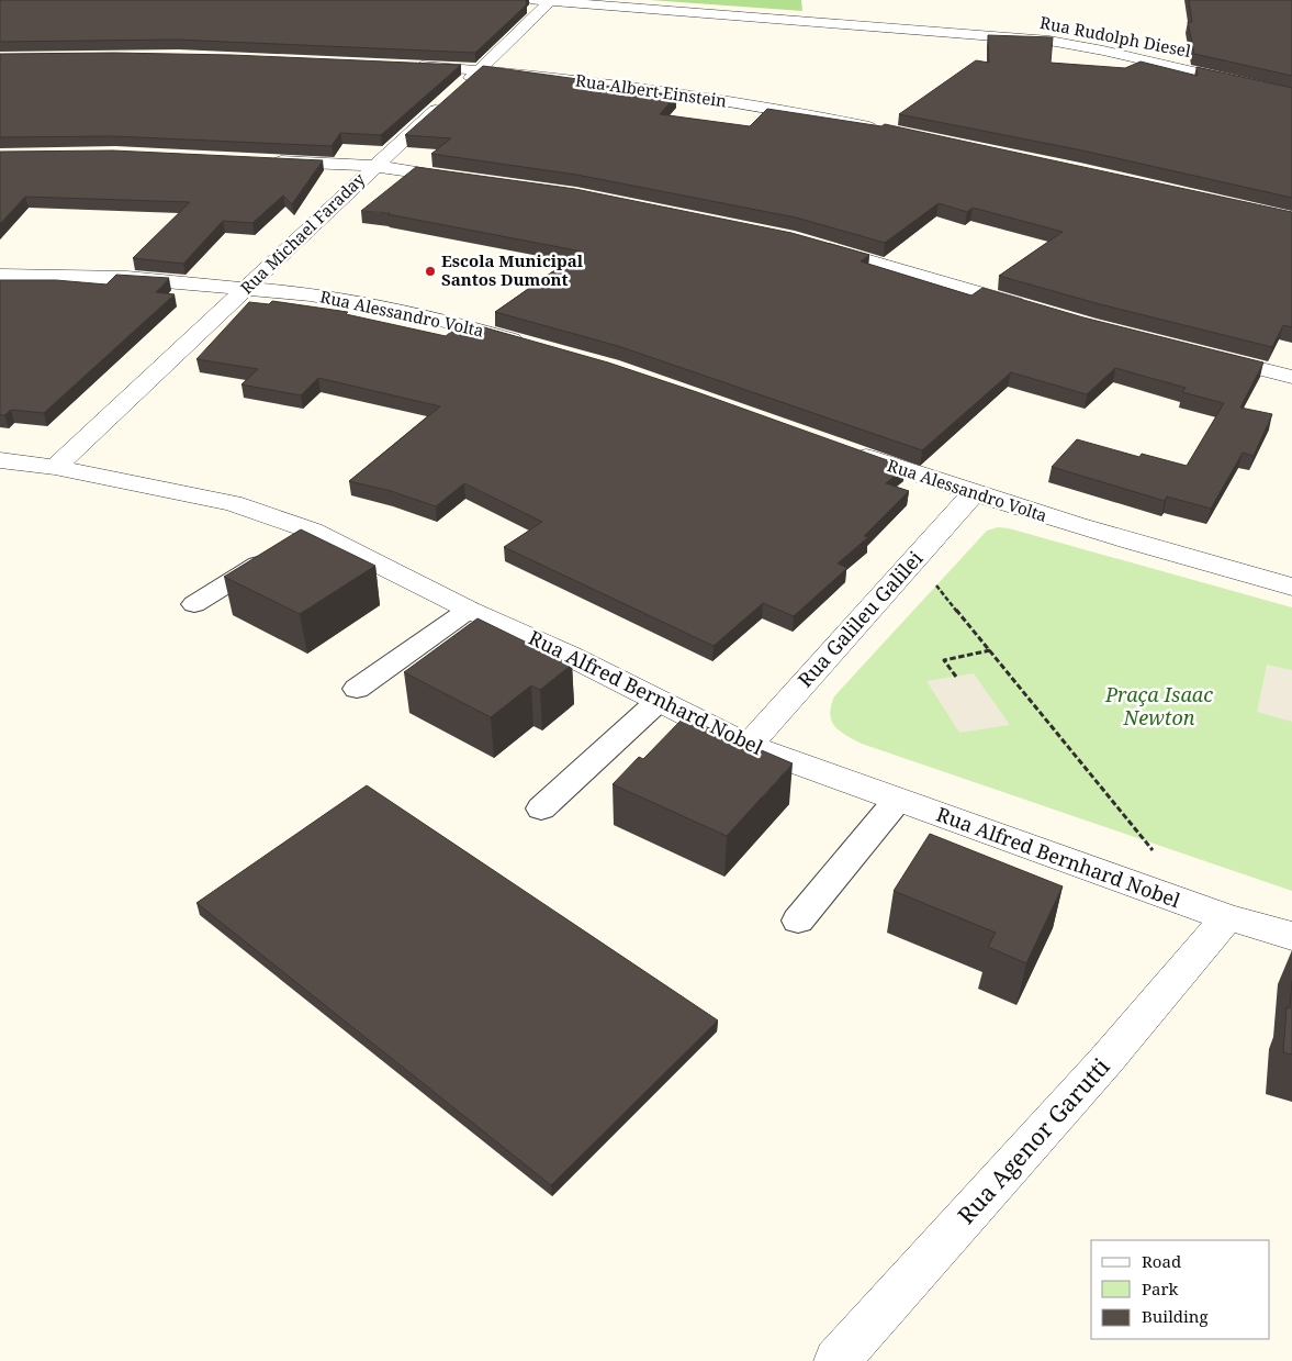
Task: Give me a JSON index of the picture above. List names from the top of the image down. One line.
{"streets":{"street":["Rua Rudolph Diesel","Rua Albert Einstein","Rua Michael Faraday","Rua Alessandro Volta","Rua Galileu Galilei","Rua Alfred Bernhard Nobel","Rua Agenor Garutti"]},"crossings":[["Rua Rudolph Diesel","Rua Michael Faraday"],["Rua Albert Einstein","Rua Michael Faraday"],["Rua Michael Faraday","Rua Alessandro Volta"],["Rua Michael Faraday","Rua Alfred Bernhard Nobel"],["Rua Alessandro Volta","Rua Galileu Galilei"],["Rua Galileu Galilei","Rua Alfred Bernhard Nobel"],["Rua Alfred Bernhard Nobel","Rua Agenor Garutti"]],"parks":["Praça Isaac Newton"],"places":["Escola Municipal Santos Dumont"],"legend":["Road","Park","Building"]}
